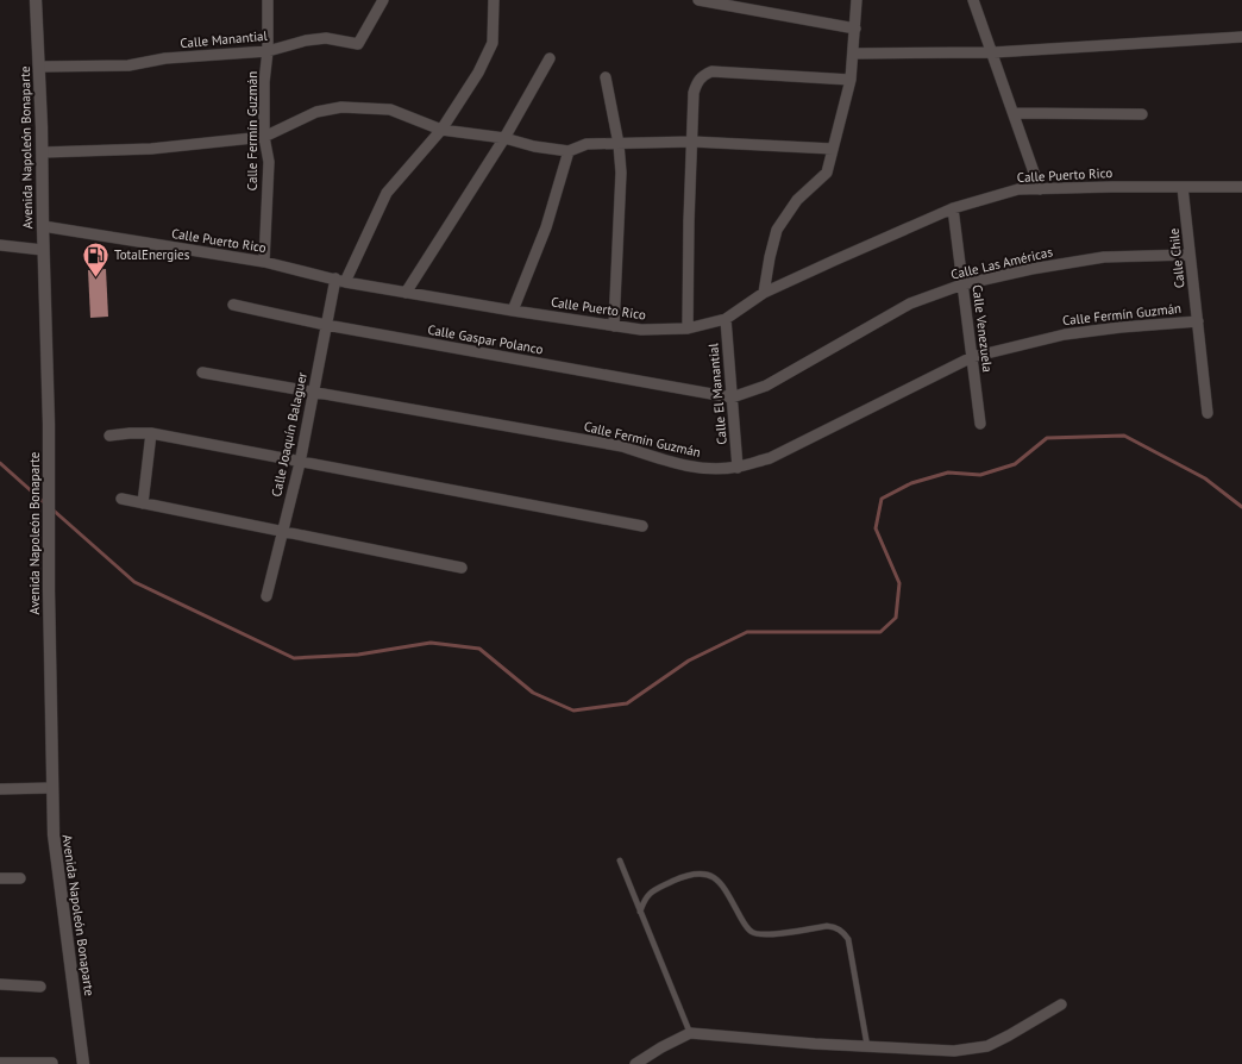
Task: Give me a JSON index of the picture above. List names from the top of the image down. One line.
{"streets":{"main road":["Avenida Napoleón Bonaparte"],"street":["Calle Manantial","Calle Fermín Guzmán","Calle Puerto Rico","Calle Chile","Calle Las Américas","Calle Venezuela","Calle Gaspar Polanco","Calle El Manantial","Calle Joaquín Balaguer"]},"crossings":[["Calle Manantial","Calle Fermín Guzmán"],["Calle Manantial","Avenida Napoleón Bonaparte"],["Calle Fermín Guzmán","Calle Puerto Rico"],["Calle Fermín Guzmán","Calle Chile"],["Calle Fermín Guzmán","Calle Venezuela"],["Calle Fermín Guzmán","Calle El Manantial"],["Calle Fermín Guzmán","Calle Joaquín Balaguer"],["Avenida Napoleón Bonaparte","Calle Puerto Rico"],["Calle Puerto Rico","Calle Chile"],["Calle Puerto Rico","Calle Venezuela"],["Calle Puerto Rico","Calle El Manantial"],["Calle Puerto Rico","Calle Joaquín Balaguer"],["Calle Chile","Calle Las Américas"],["Calle Las Américas","Calle Venezuela"],["Calle Las Américas","Calle Gaspar Polanco"],["Calle Las Américas","Calle El Manantial"],["Calle Gaspar Polanco","Calle El Manantial"],["Calle Gaspar Polanco","Calle Joaquín Balaguer"]],"places":{"fuel station":["TotalEnergies"]}}
